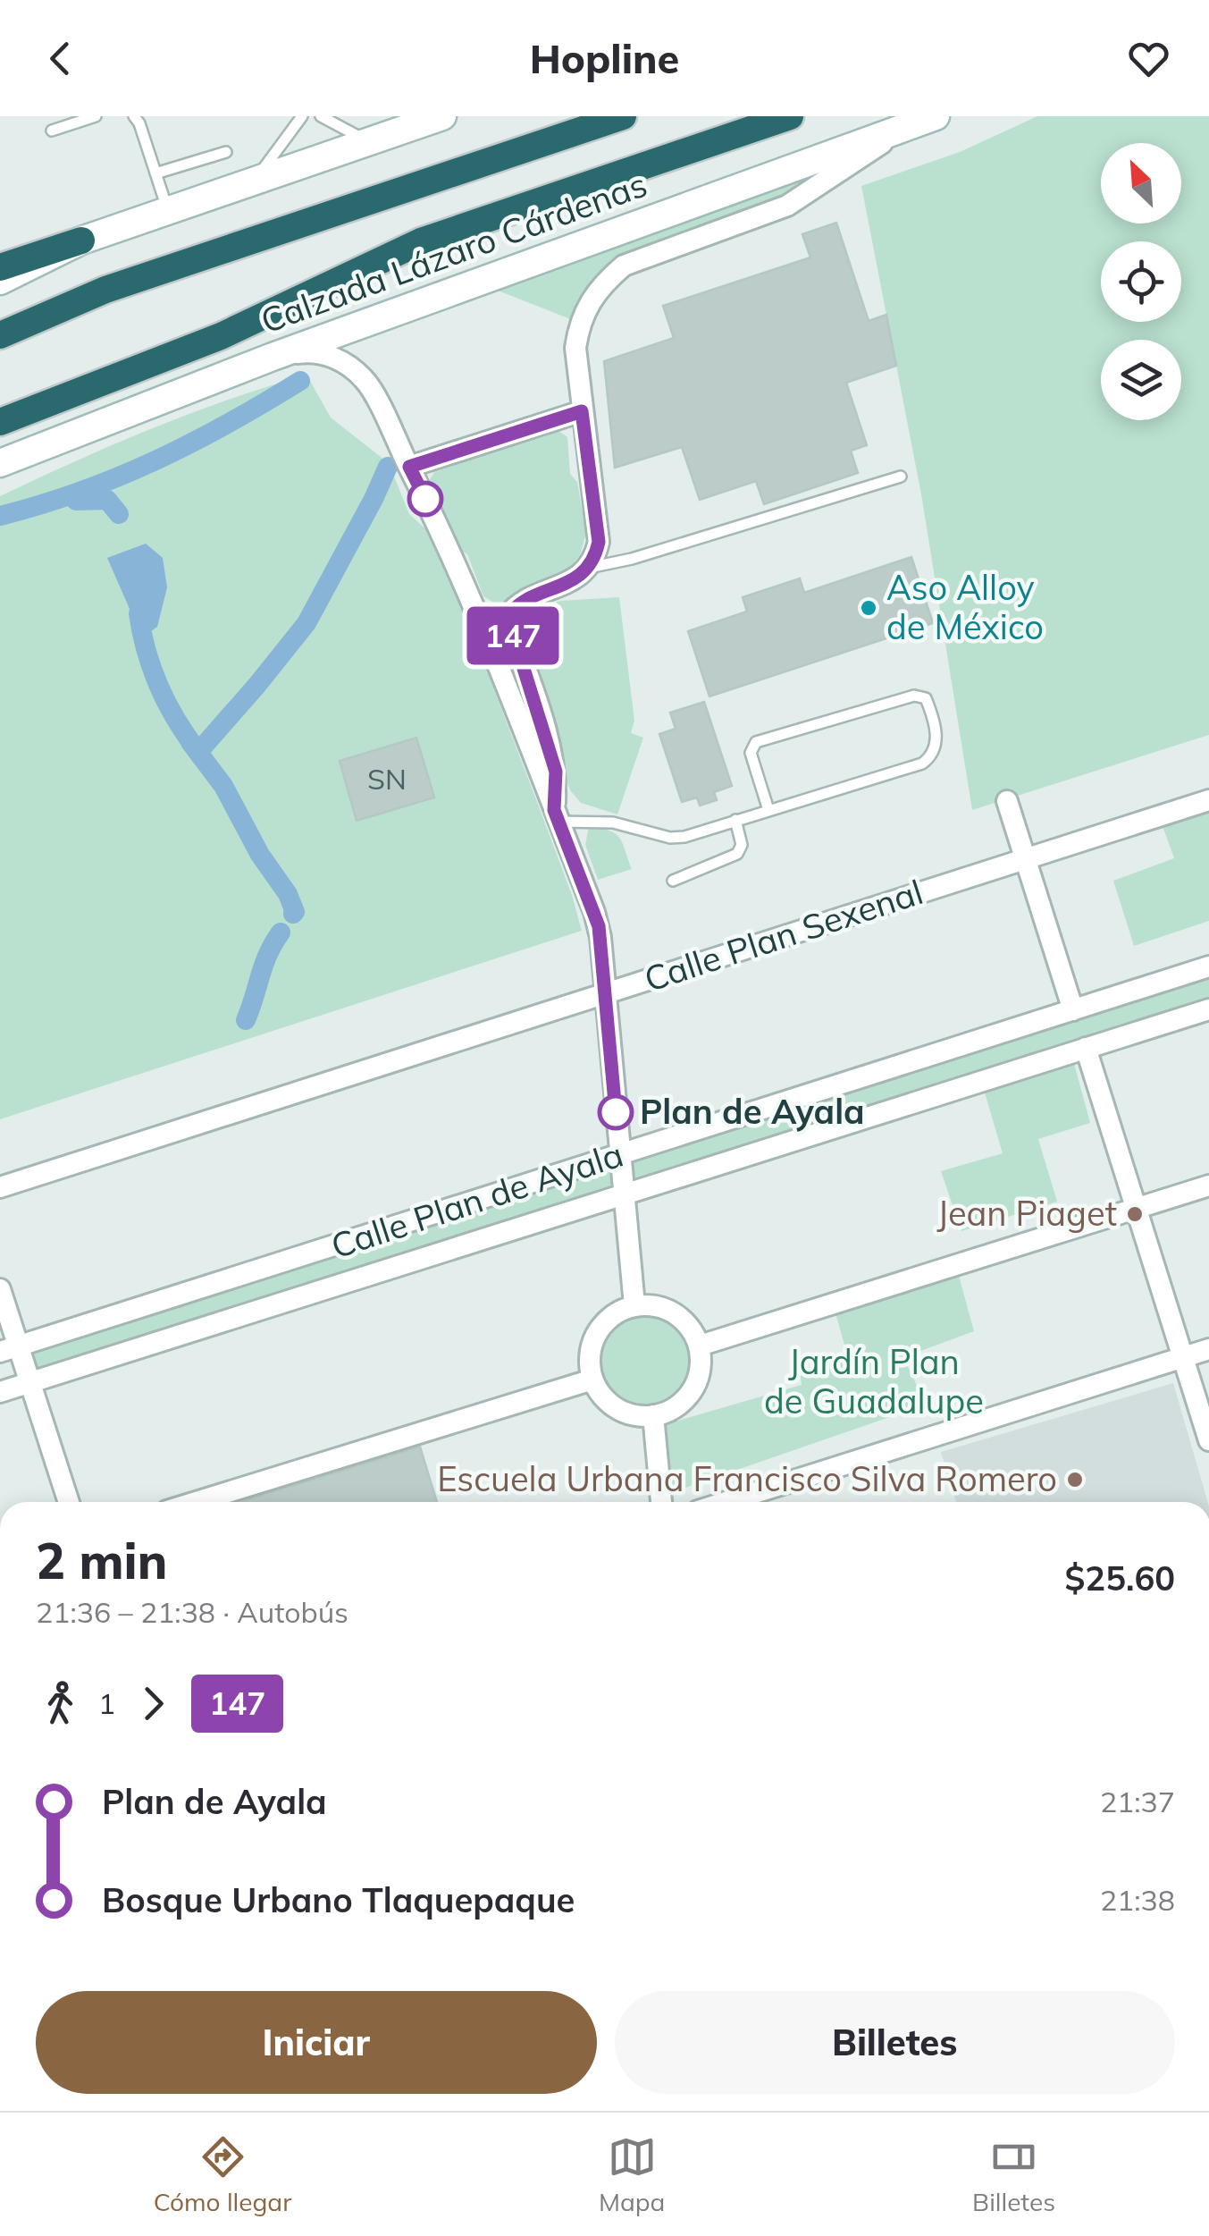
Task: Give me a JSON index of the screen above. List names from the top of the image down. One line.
{"streets":{"highway":["Calzada Lázaro Cárdenas"],"street":["Calle Plan Sexenal","Calle Plan de Ayala"]},"parks":["Jardín Plan de Guadalupe"],"places":["Aso Alloy de México","Plan de Ayala","Jean Piaget","Escuela Urbana Francisco Silva Romero"],"lines":["bus line 147"],"house_numbers":["SN"],"north":"top left","page":{"header":"Hopline","on_map":"147","heading":["2 min","21:36 – 21:38 · Autobús","$25.60"],"legs":["1","147"],"list":[{"name":"Plan de Ayala","value":"21:37"},{"name":"Bosque Urbano Tlaquepaque","value":"21:38"}],"buttons":["Iniciar","Billetes"],"tabs":["Cómo llegar","Mapa","Billetes"]}}
